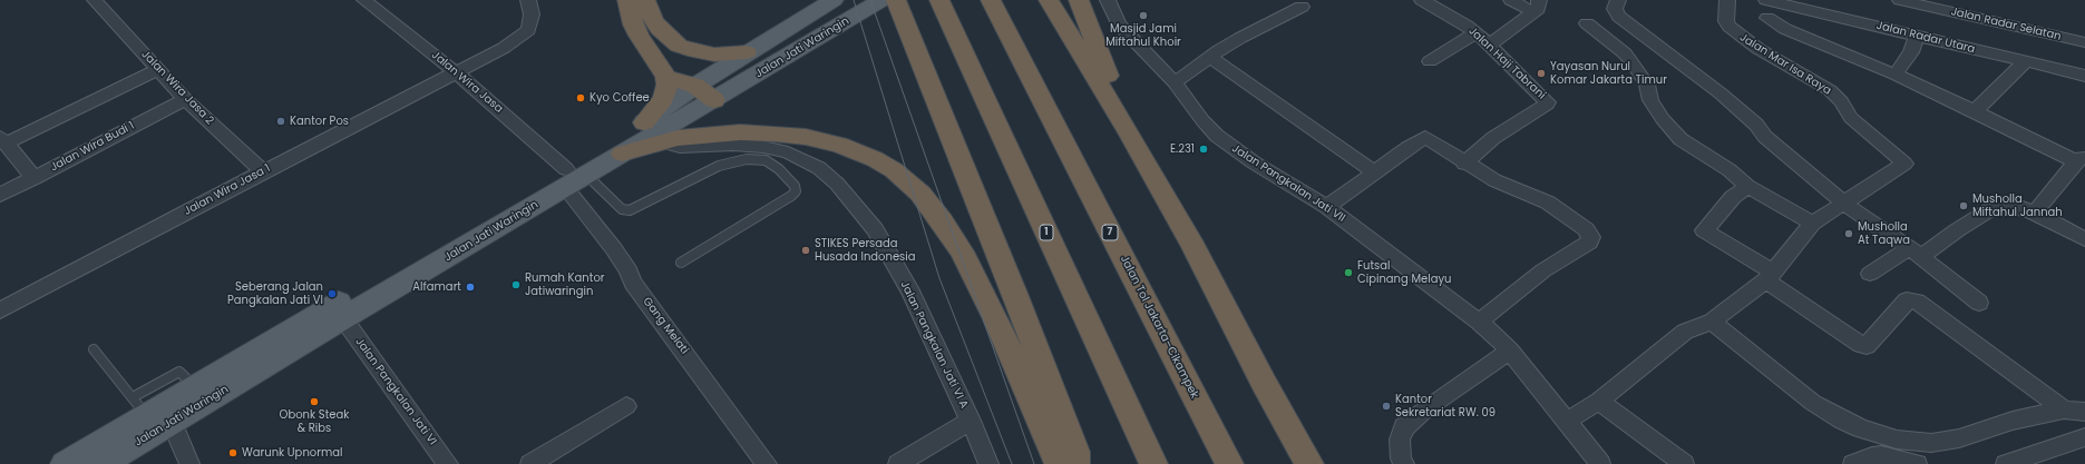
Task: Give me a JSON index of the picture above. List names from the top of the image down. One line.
{"streets":{"highway":["1","7","Jalan Tol Jakarta–Cikampek"],"main road":["Jalan Jati Waringin"],"street":["Jalan Radar Selatan","Jalan Radar Utara","Jalan Haji Tabrani","Jalan Mar Isa Raya","Jalan Wira Jasa","Jalan Wira Jasa 2","Jalan Wira Budi 1","Jalan Pangkalan Jati VII","Jalan Wira Jasa 1","Gang Melati","Jalan Pangkalan Jati VI A","Jalan Pangkalan Jati VI"]},"crossings":[["Jalan Jati Waringin","Jalan Wira Jasa"],["Jalan Jati Waringin","Gang Melati"],["Jalan Jati Waringin","Jalan Pangkalan Jati VI"],["Jalan Wira Jasa","Jalan Wira Jasa 1"],["Jalan Wira Jasa","Gang Melati"],["Jalan Wira Jasa 2","Jalan Wira Budi 1"],["Jalan Wira Jasa 2","Jalan Wira Jasa 1"]],"places":["Masjid Jami Miftahul Khoir","Yayasan Nurul Komar Jakarta Timur","Kyo Coffee","Kantor Pos","E.231","Musholla Miftahul Jannah","Musholla At Taqwa","STIKES Persada Husada Indonesia","Futsal Cipinang Melayu","Rumah Kantor Jatiwaringin","Alfamart","Seberang Jalan Pangkalan Jati VI","Obonk Steak & Ribs","Kantor Sekretariat RW. 09","Warunk Upnormal"]}
